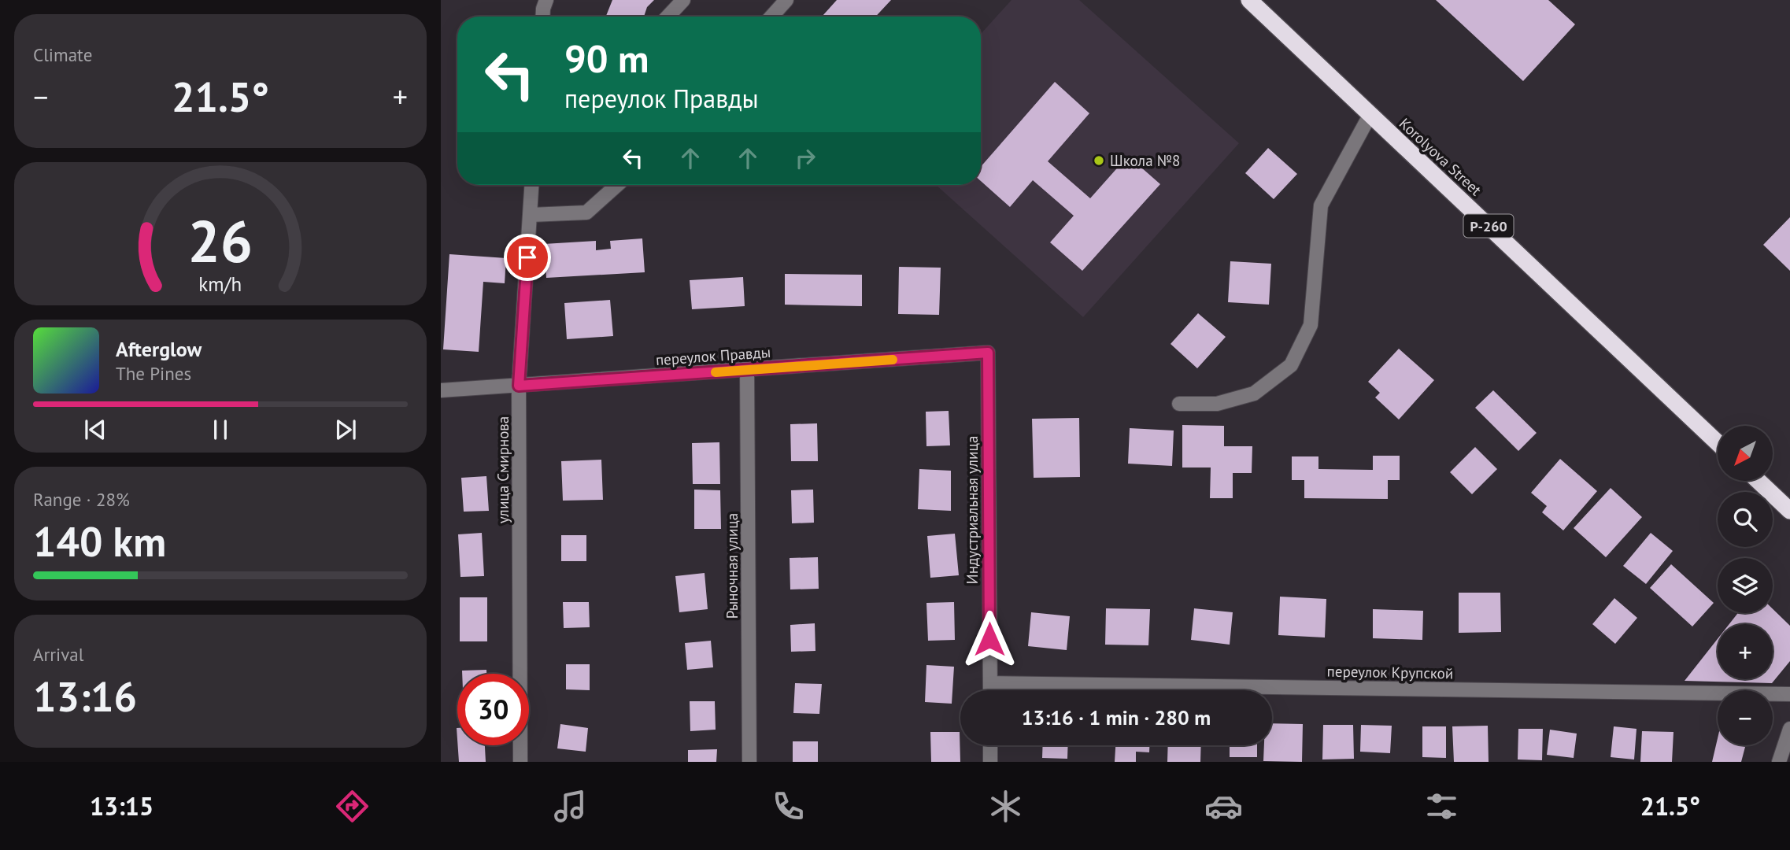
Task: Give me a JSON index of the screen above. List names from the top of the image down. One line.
{"streets":{"highway":["Korolyova Street","Р-260"],"street":["переулок Правды","улица Смирнова","Индустриальная улица","Рыночная улица","переулок Крупской"]},"crossings":[["переулок Правды","улица Смирнова"],["переулок Правды","Индустриальная улица"],["переулок Правды","Рыночная улица"],["Индустриальная улица","переулок Крупской"]],"places":["Школа №8"],"north":"bottom left","page":{"tile":["Climate",["Range · 28%","140 km"],["Arrival","13:16"]],"turn":["90 m","переулок Правды"],"heat":["−","21.5°","+"],"song":["Afterglow","The Pines"],"map_buttons":["+","−"],"limit":"30","trip":"13:16 · 1 min · 280 m","tabs":["13:15","21.5°"],"gauge":["26","km/h"]}}
